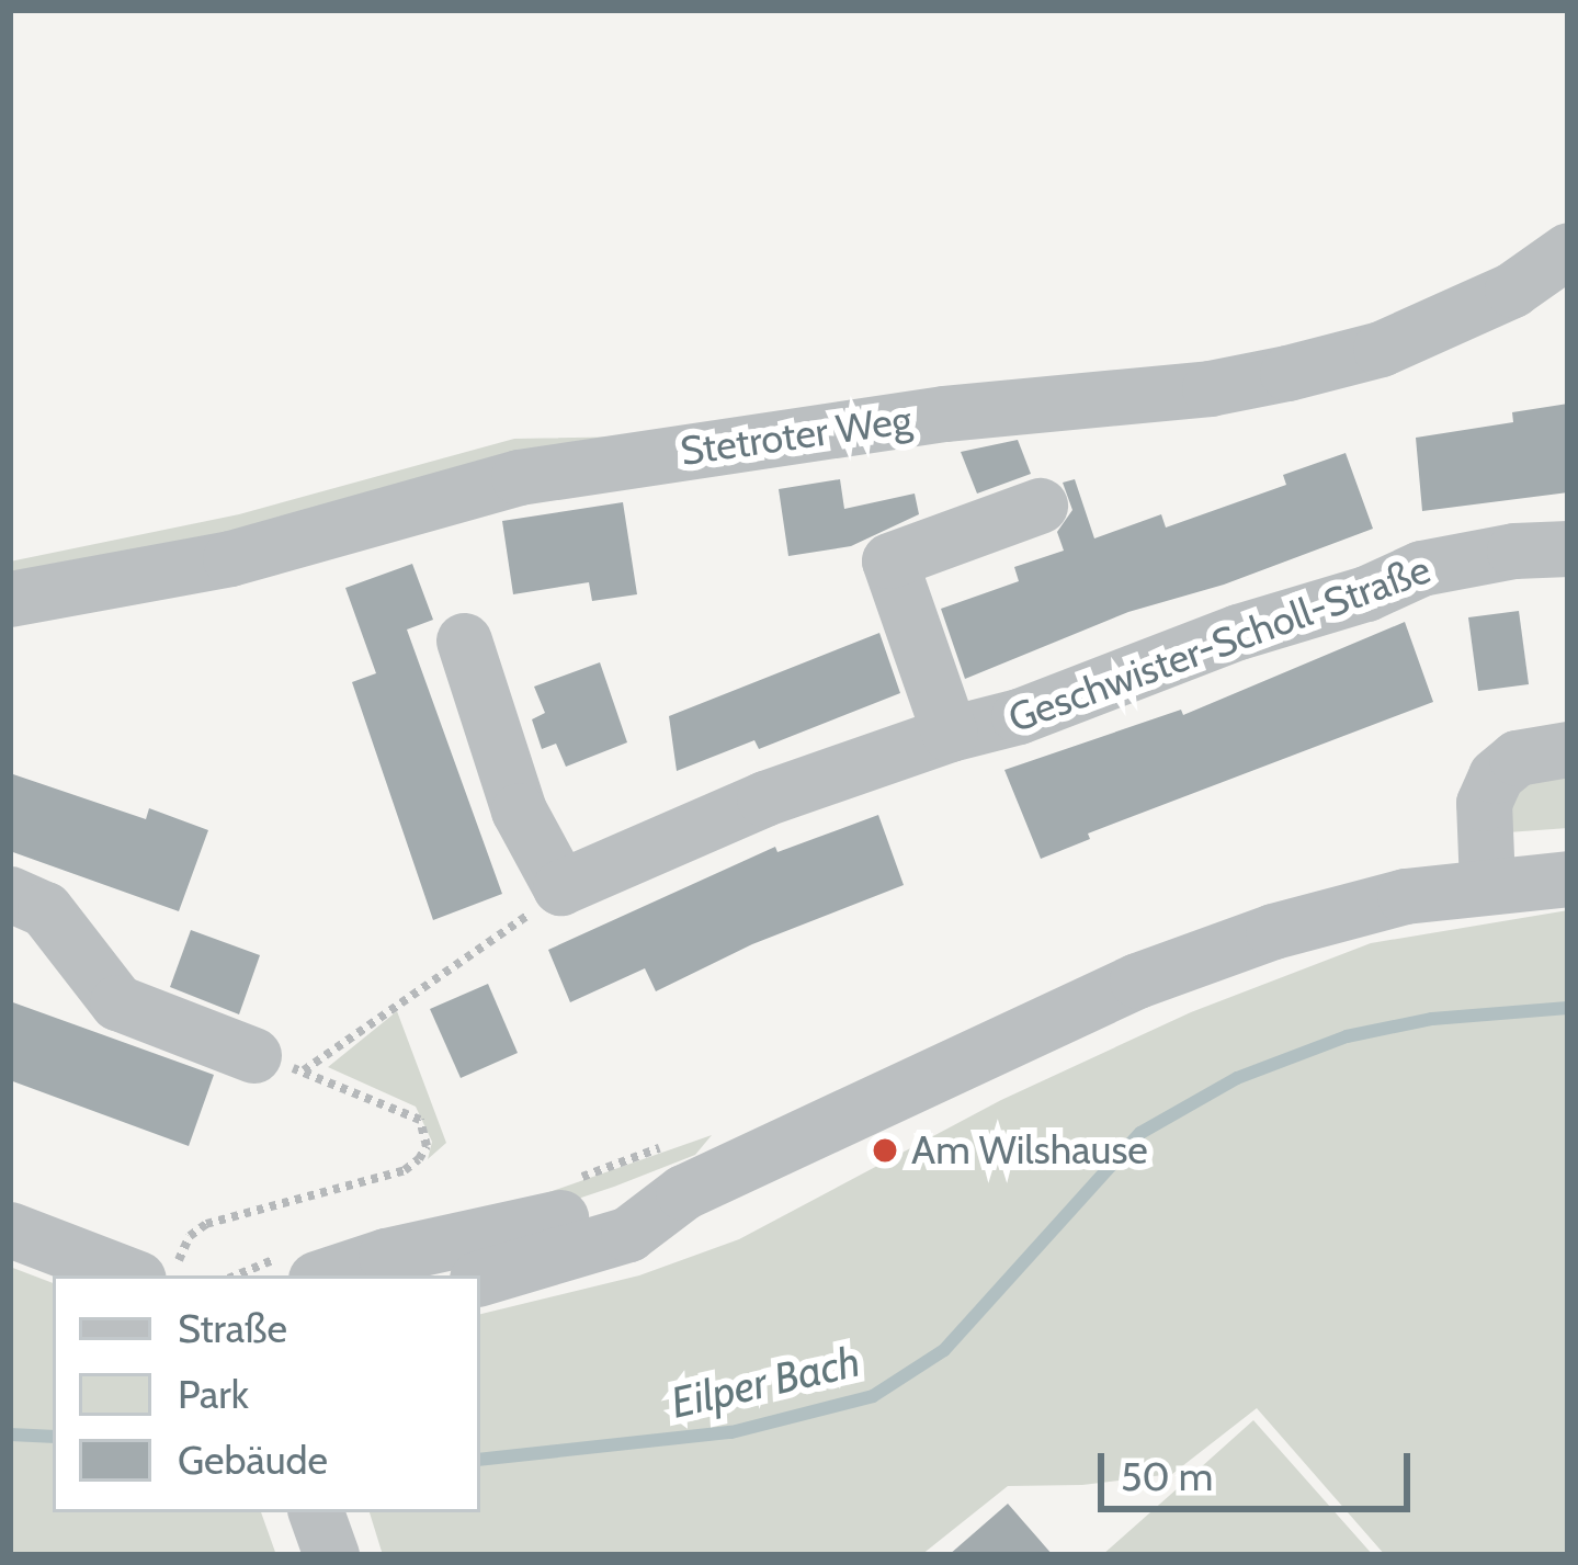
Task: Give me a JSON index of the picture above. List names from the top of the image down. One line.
{"streets":{"street":["Stetroter Weg","Geschwister-Scholl-Straße"]},"water":["Eilper Bach"],"places":["Am Wilshause"],"legend":["Straße","Park","Gebäude"],"scale_bar":"50 m"}
